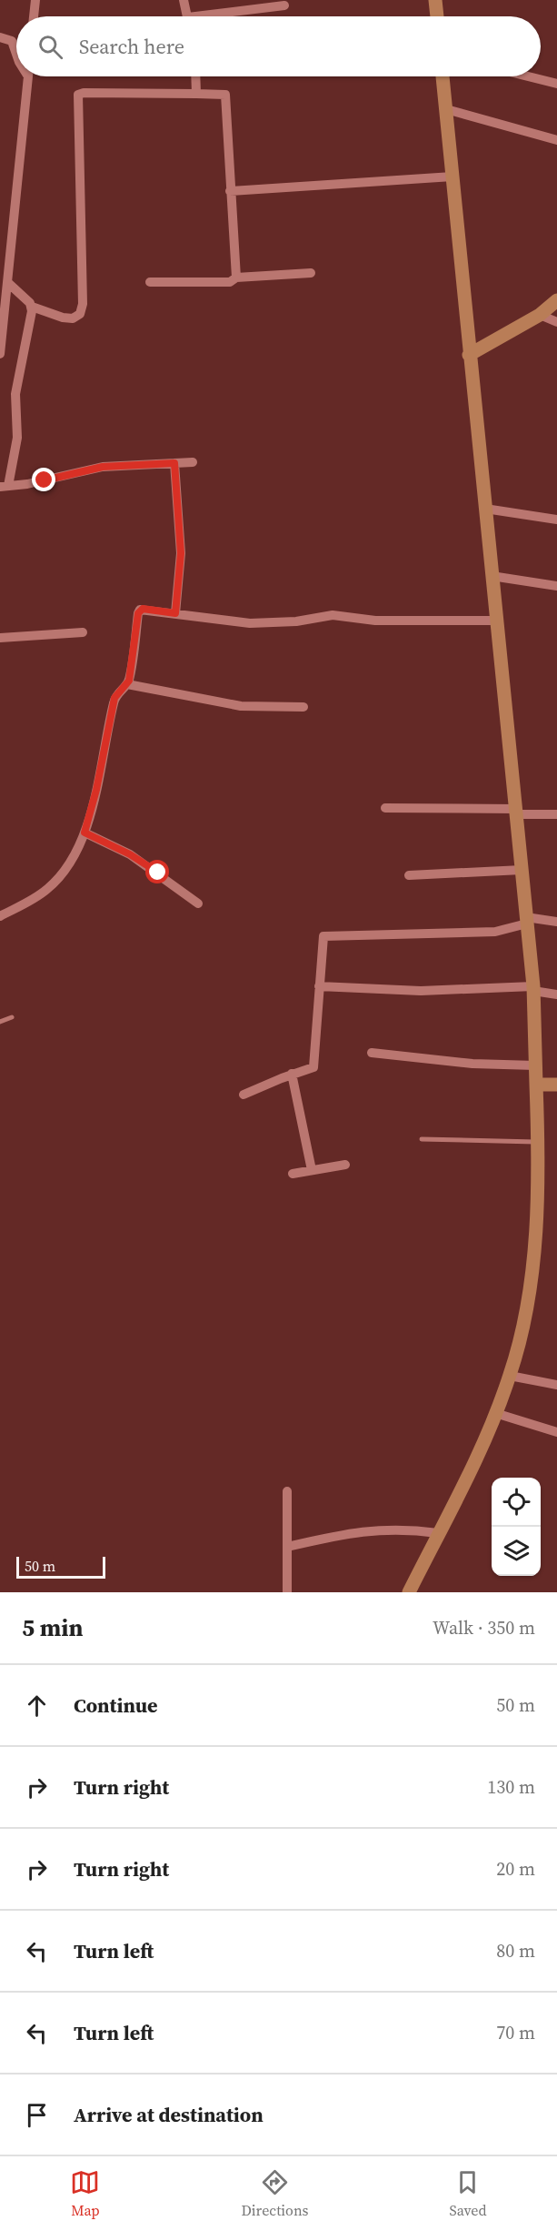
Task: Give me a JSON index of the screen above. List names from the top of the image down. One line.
{"scale_bar":"50 m","page":{"search":"Search here","scale":"50 m","heading":["5 min","Walk · 350 m"],"list":[["Continue","50 m"],["Turn right","130 m"],["Turn right","20 m"],["Turn left","80 m"],["Turn left","70 m"],"Arrive at destination"],"nav":["Map","Directions","Saved"]}}
